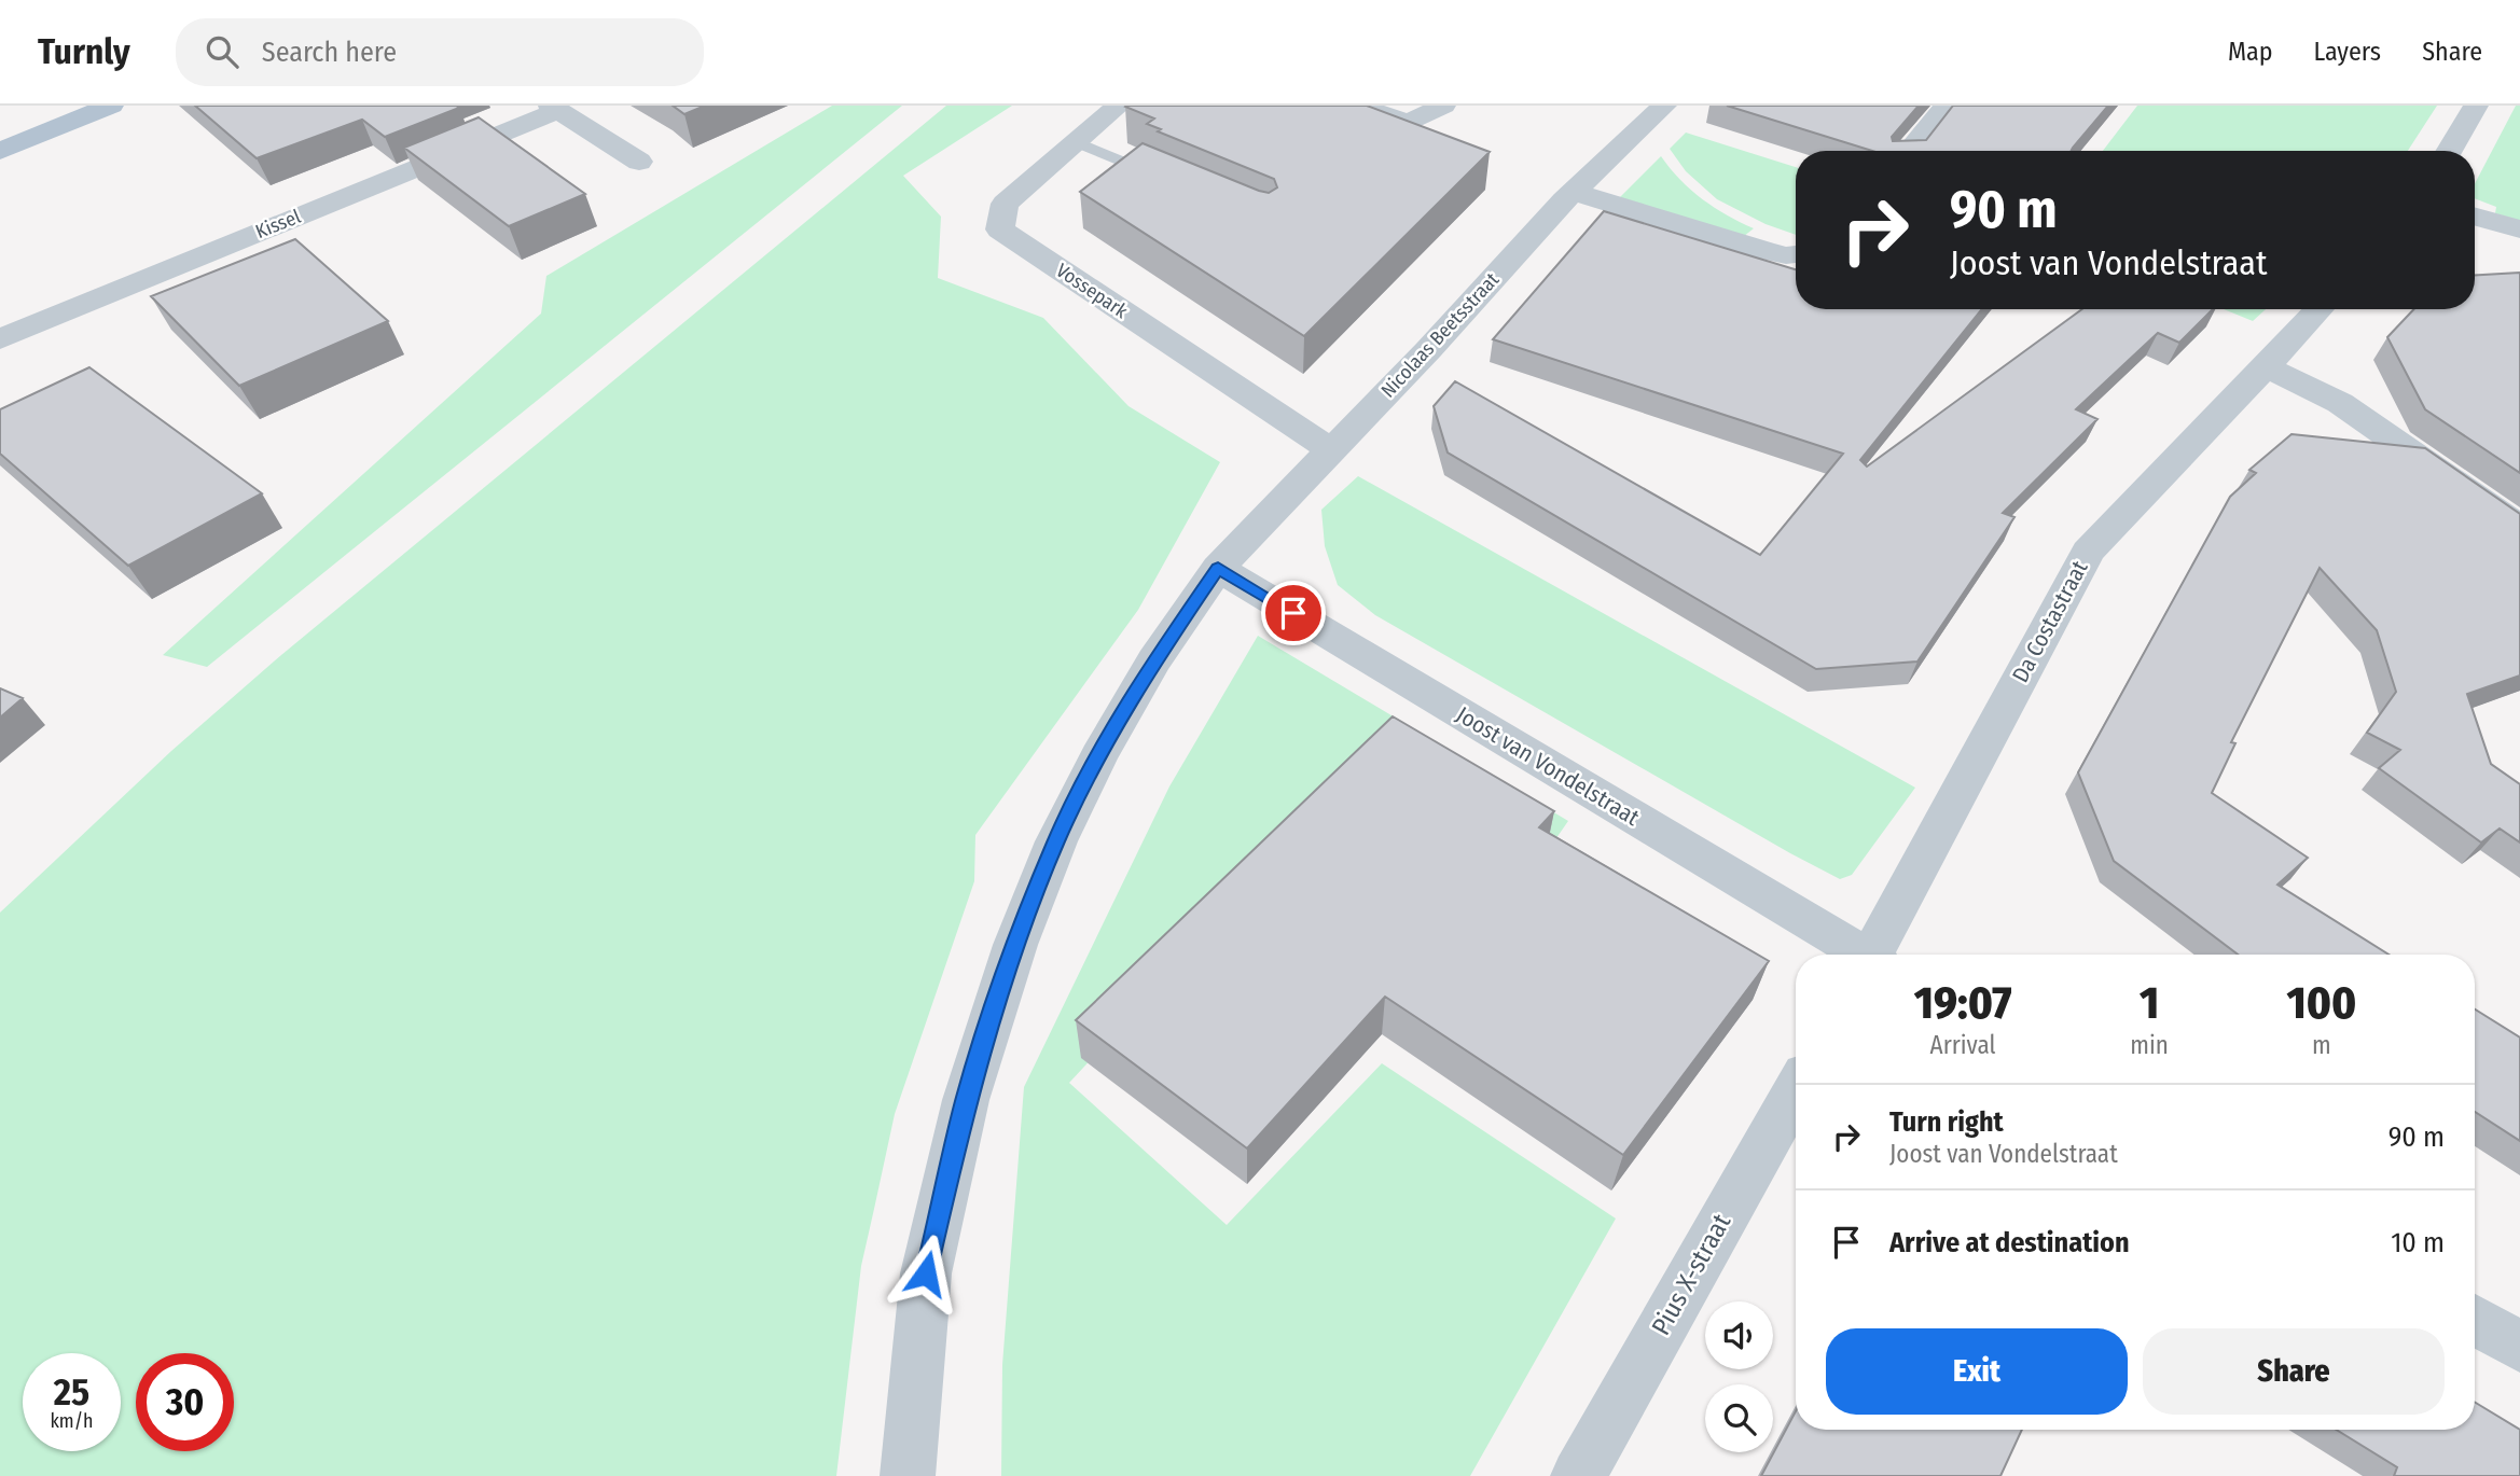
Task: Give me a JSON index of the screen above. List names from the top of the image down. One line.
{"streets":{"street":["Kissel","Vossepark","Nicolaas Beetsstraat","Da Costastraat","Joost van Vondelstraat","Pius X-straat"]},"crossings":[["Vossepark","Nicolaas Beetsstraat"],["Nicolaas Beetsstraat","Joost van Vondelstraat"]],"page":{"header":"Turnly","search":"Search here","nav":["Map","Layers","Share"],"turn":["90 m","Joost van Vondelstraat"],"eta":["19:07","Arrival","1","min","100","m"],"list":[{"name":"Turn right","note":"Joost van Vondelstraat","value":"90 m"},{"name":"Arrive at destination","value":"10 m"}],"buttons":["Exit","Share"],"speed":"25 km/h","limit":"30"}}
